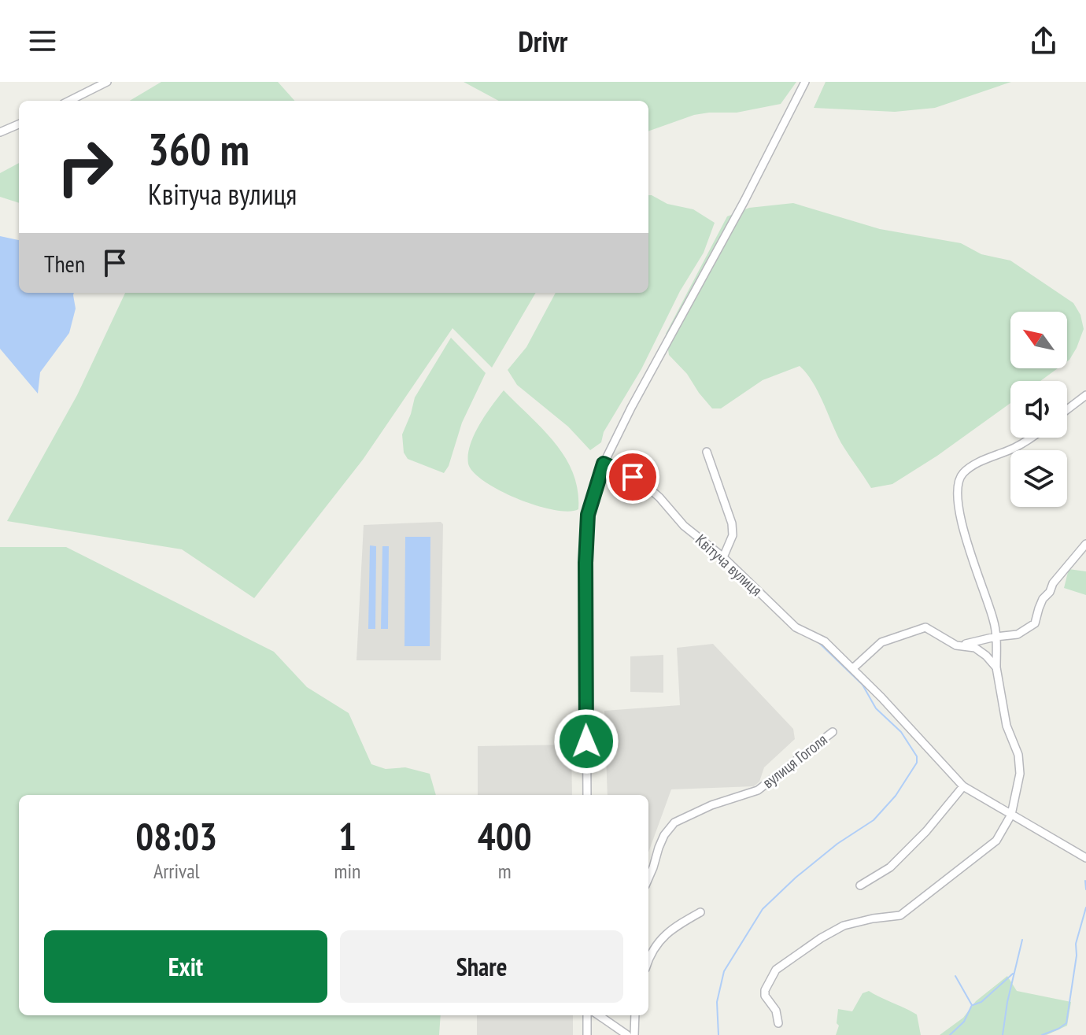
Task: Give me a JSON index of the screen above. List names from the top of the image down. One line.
{"streets":{"street":["Квітуча вулиця","вулиця Гоголя"]},"north":"top left","page":{"header":"Drivr","turn":["360 m","Квітуча вулиця"],"then":"Then","eta":["08:03","Arrival","1","min","400","m"],"buttons":["Exit","Share"]}}
